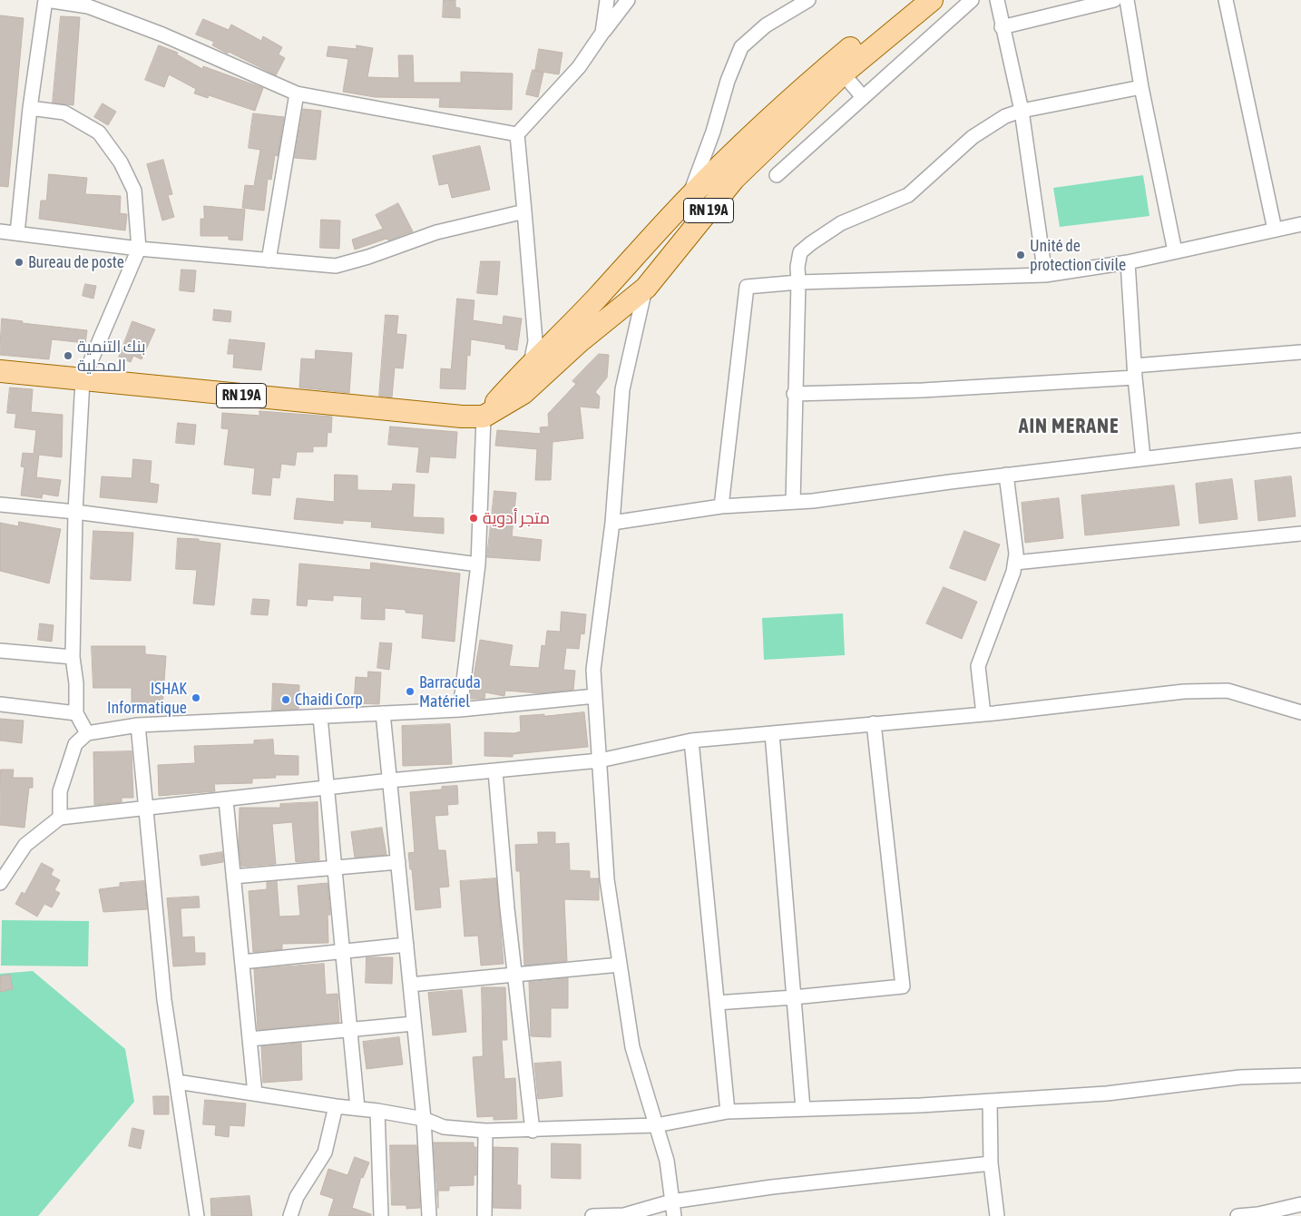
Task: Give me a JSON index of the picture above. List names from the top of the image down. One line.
{"streets":{"main road":["RN 19A"]},"districts":["AIN MERANE"],"places":["Unité de protection civile","Bureau de poste","بنك التنمية المحلية","متجر أدوية","Barracuda Matériel","ISHAK Informatique","Chaidi Corp"]}
